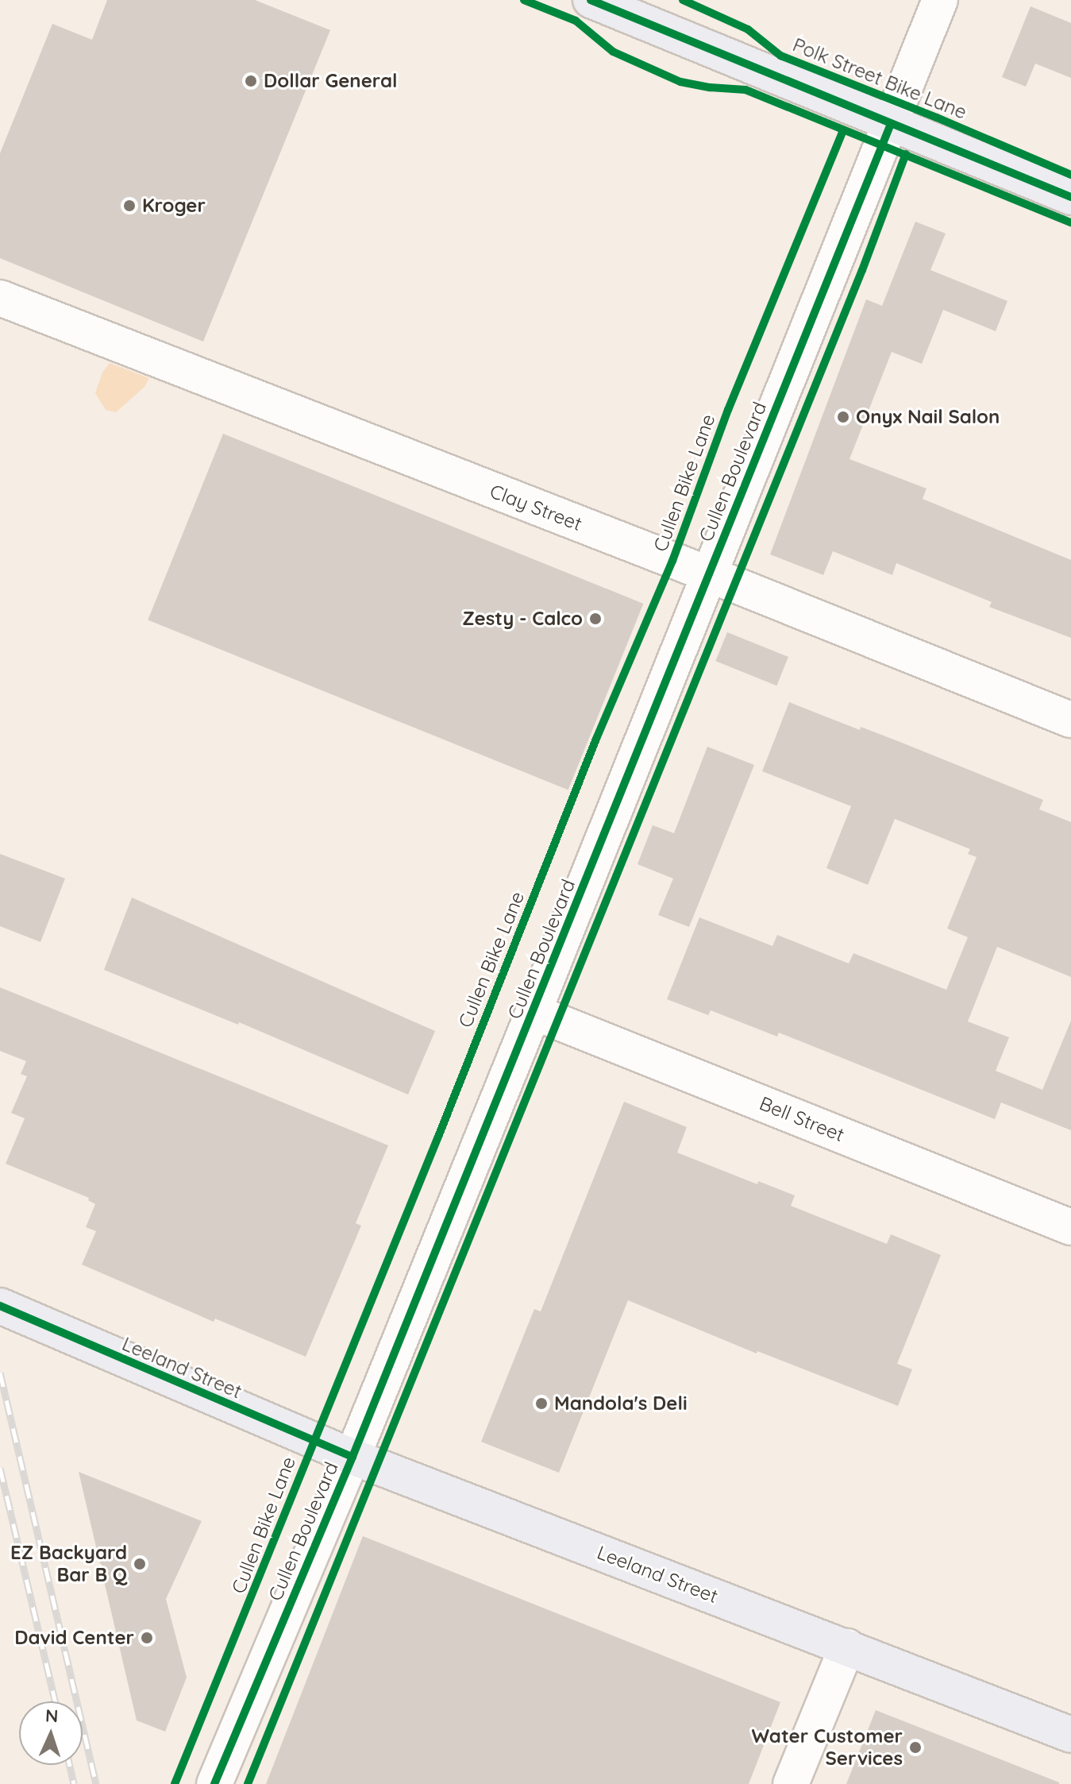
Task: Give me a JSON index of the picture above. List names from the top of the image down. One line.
{"streets":{"main road":["Leeland Street"],"street":["Cullen Boulevard","Clay Street","Bell Street"],"cycle path":["Polk Street Bike Lane","Cullen Bike Lane"]},"crossings":[["Cullen Boulevard","Clay Street"],["Cullen Boulevard","Bell Street"],["Cullen Boulevard","Leeland Street"]],"places":["Dollar General","Kroger","Onyx Nail Salon","Zesty - Calco","Mandola's Deli","EZ Backyard Bar B Q","David Center","Water Customer Services"],"north":"top"}
